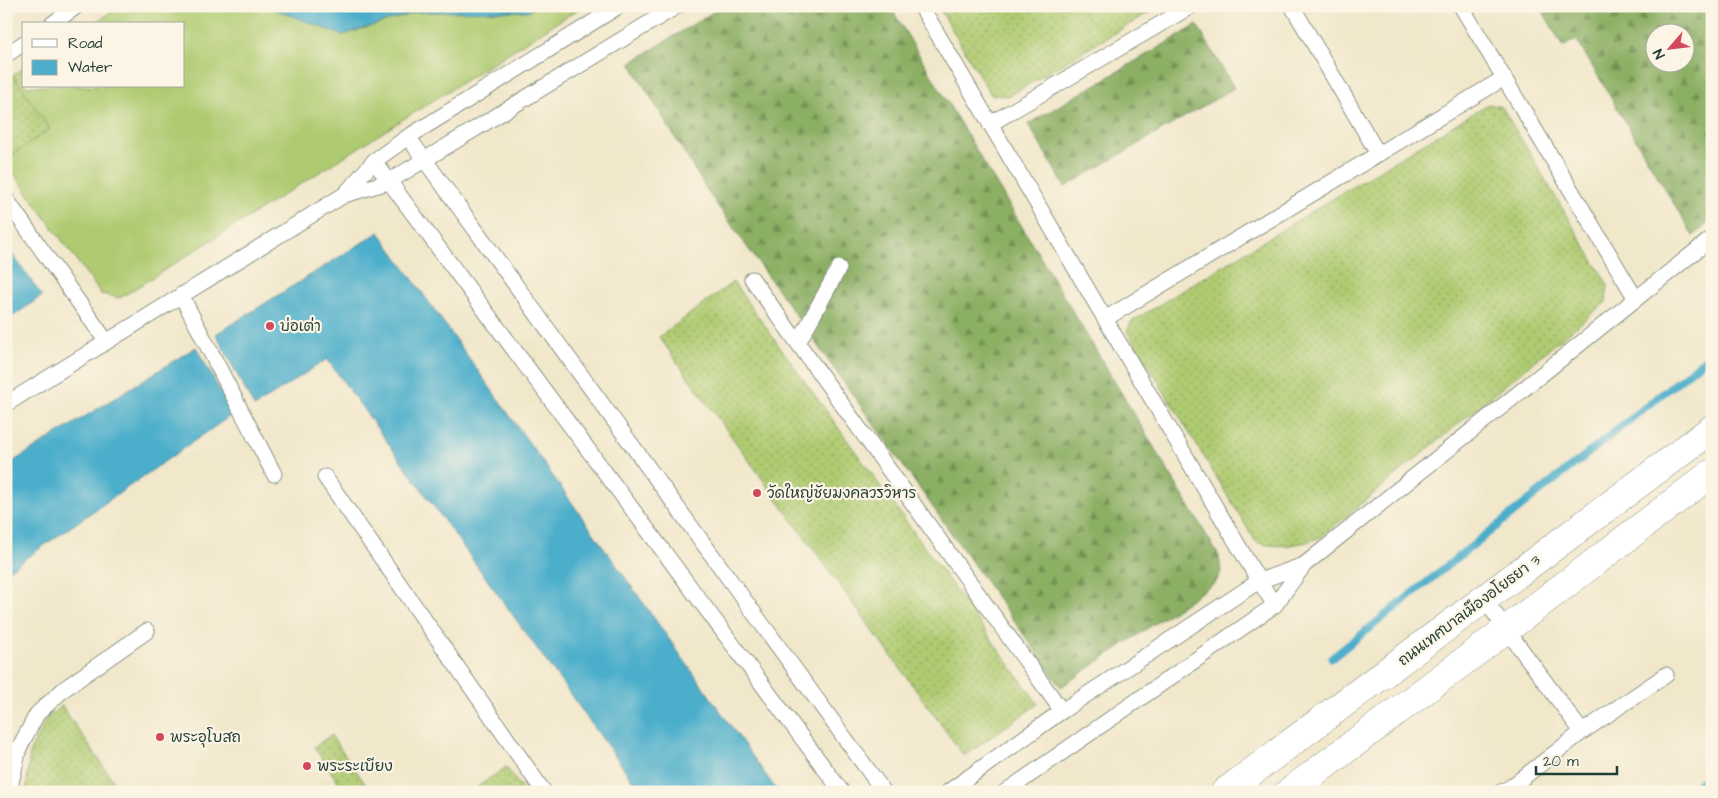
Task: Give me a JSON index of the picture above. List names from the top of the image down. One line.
{"streets":{"street":["ถนนเทศบาลเมืองอโยธยา 3"]},"places":["บ่อเต่า","วัดใหญ่ชัยมงคลวรวิหาร","พระอุโบสถ","พระระเบียง"],"legend":["Road","Water"],"scale_bar":"20 m","north":"bottom left"}
